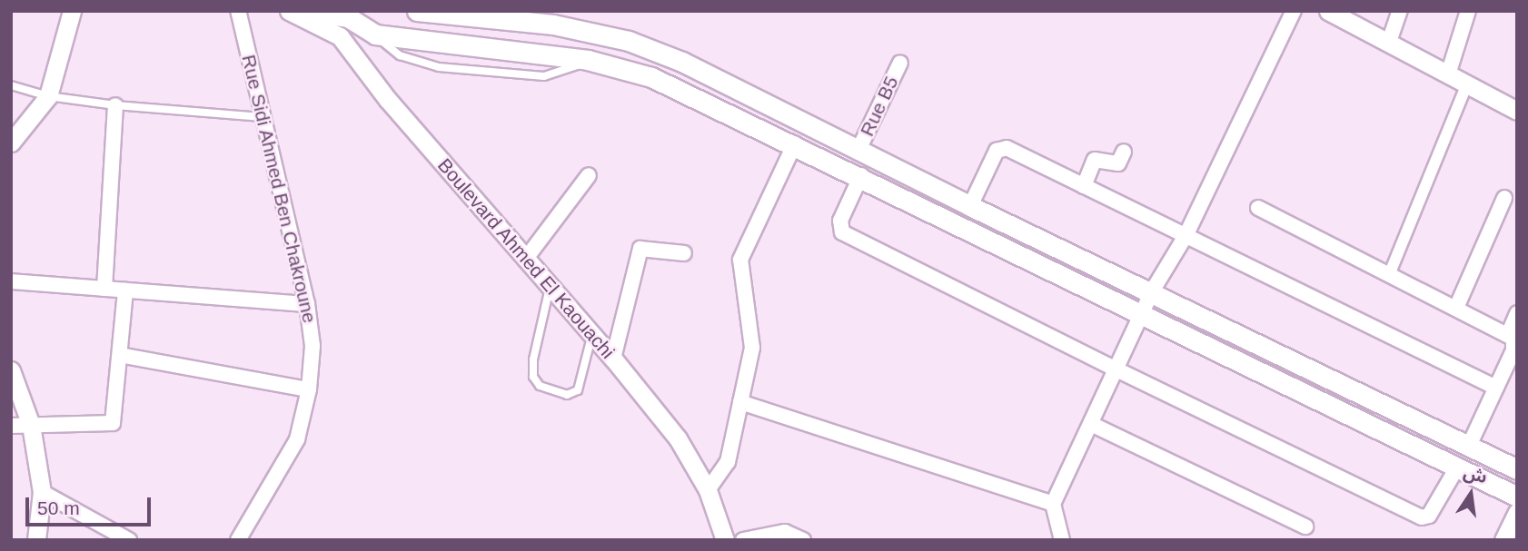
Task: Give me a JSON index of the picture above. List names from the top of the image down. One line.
{"streets":{"street":["Rue B5","Rue Sidi Ahmed Ben Chakroune","Boulevard Ahmed El Kaouachi"]},"scale_bar":"50 m","north":"top"}
